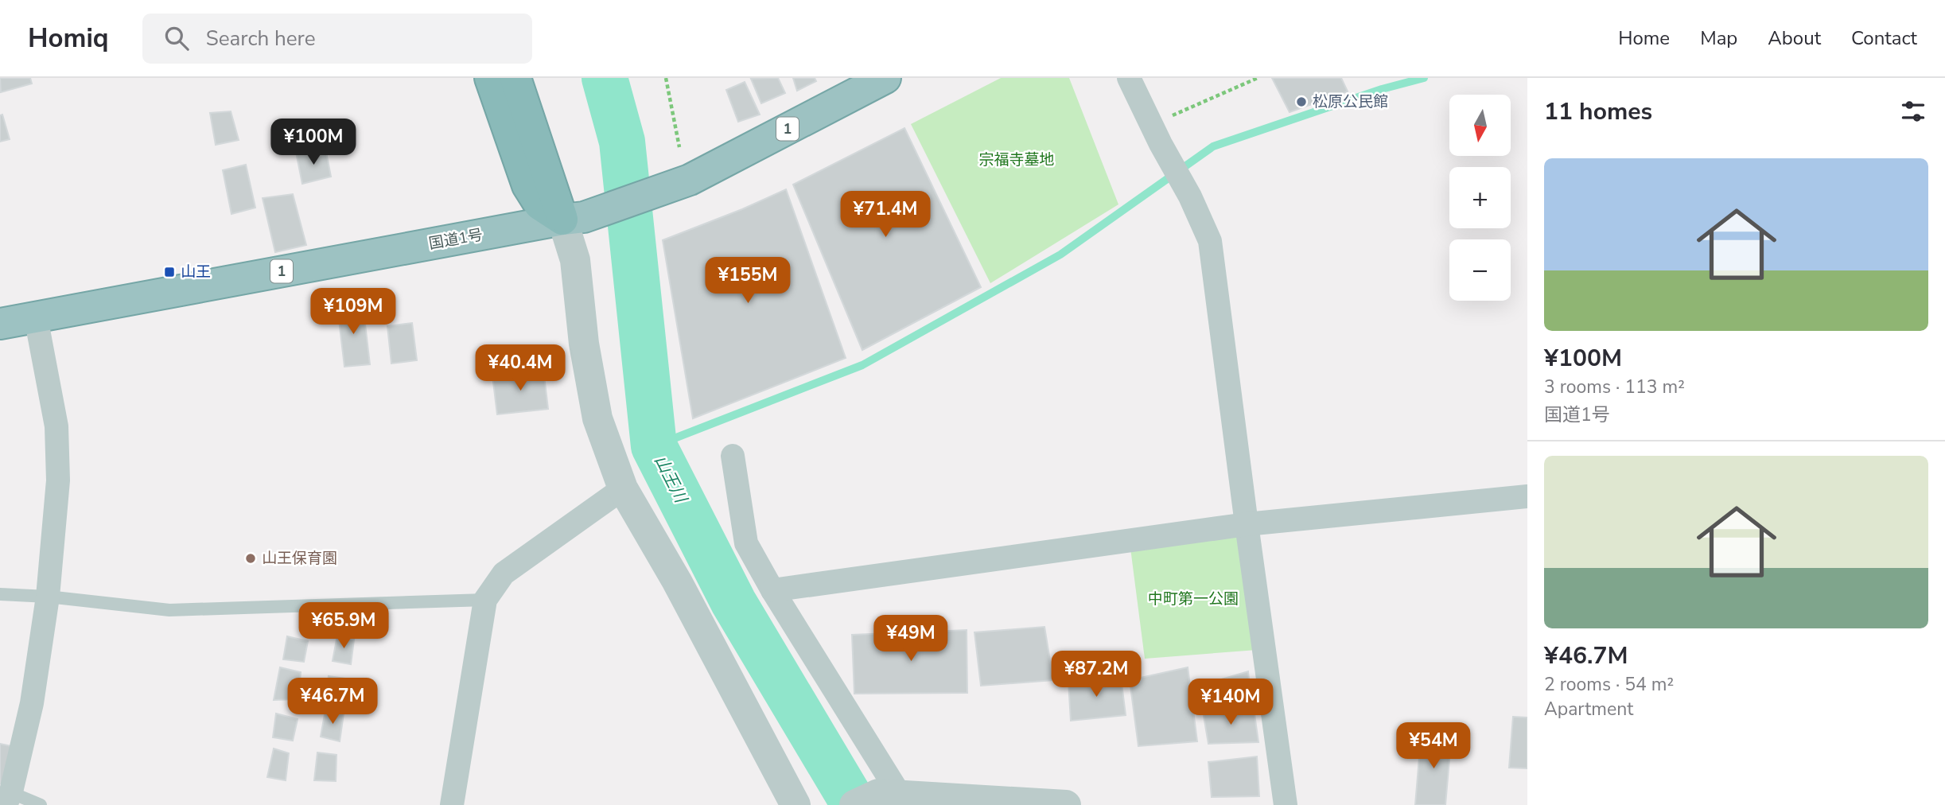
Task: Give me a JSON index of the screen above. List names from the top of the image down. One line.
{"streets":{"highway":["1","国道1号"]},"water":["山王川"],"parks":["宗福寺墓地","中町第一公園"],"places":{"other":["松原公民館","山王保育園"],"transit":["山王"]},"north":"bottom","page":{"header":"Homiq","search":"Search here","nav":["Home","Map","About","Contact"],"heading":"11 homes","map_buttons":["+","−"],"price":["¥100M","¥71.4M","¥155M","¥109M","¥40.4M","¥65.9M","¥49M","¥87.2M","¥46.7M","¥140M","¥54M"],"list":[{"name":"¥100M","note":"3 rooms · 113 m² · 国道1号"},{"name":"¥46.7M","note":"2 rooms · 54 m² · Apartment"}]}}
